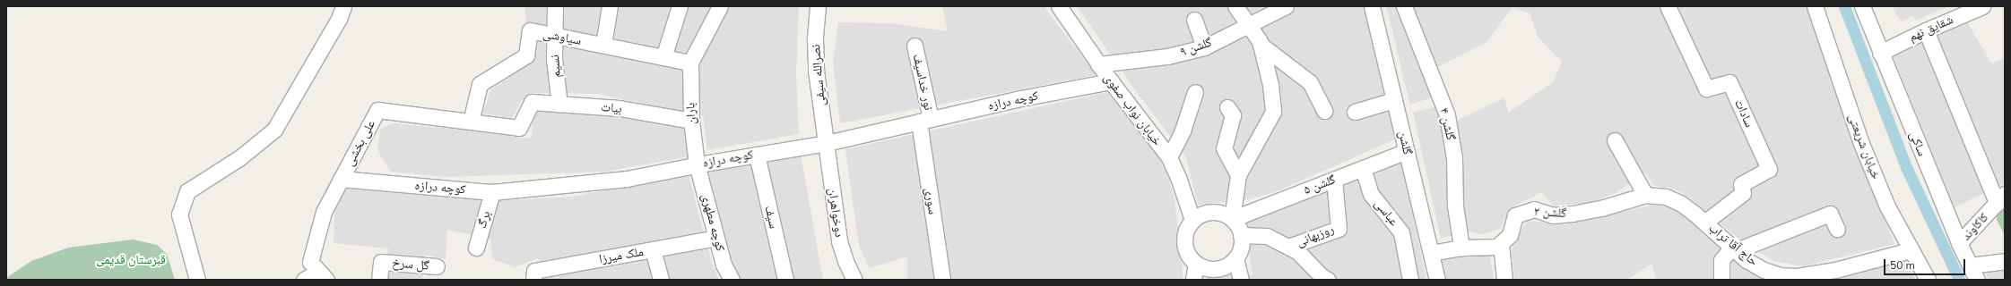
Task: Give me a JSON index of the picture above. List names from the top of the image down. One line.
{"streets":{"street":["شقایق نهم","سیاوشی","گلشن ۹","نسیم","نصرالله سیفی","نور خداسیف","کوچه درازه","بیات","خیابان نواب صفوی","باران","سادات","گلشن ۴","علی بخشی","گلشن","ساکی","خیابان شریعتی","گلشن ۵","سوری","دوخواهران","عباسی","گلشن ۲","سیف","برگ","کوچه مطهری","کاکاوند","روزبهانی","حاج آقا تراب","ملک میرزا","گل سرخ"]},"crossings":[["شقایق نهم","ساکی"],["سیاوشی","نسیم"],["سیاوشی","باران"],["سیاوشی","علی بخشی"],["گلشن ۹","خیابان نواب صفوی"],["نسیم","بیات"],["نصرالله سیفی","کوچه درازه"],["نصرالله سیفی","دوخواهران"],["نور خداسیف","کوچه درازه"],["نور خداسیف","سوری"],["کوچه درازه","خیابان نواب صفوی"],["کوچه درازه","باران"],["کوچه درازه","علی بخشی"],["کوچه درازه","سوری"],["کوچه درازه","دوخواهران"],["کوچه درازه","سیف"],["کوچه درازه","برگ"],["کوچه درازه","کوچه مطهری"],["بیات","باران"],["بیات","علی بخشی"],["خیابان نواب صفوی","گلشن ۵"],["باران","کوچه مطهری"],["سادات","حاج آقا تراب"],["گلشن","گلشن ۵"],["ساکی","کاکاوند"],["خیابان شریعتی","حاج آقا تراب"],["گلشن ۵","عباسی"],["گلشن ۵","روزبهانی"],["گلشن ۲","حاج آقا تراب"],["کوچه مطهری","ملک میرزا"]],"parks":["قبرستان قدیمی"],"scale_bar":"50 m"}
